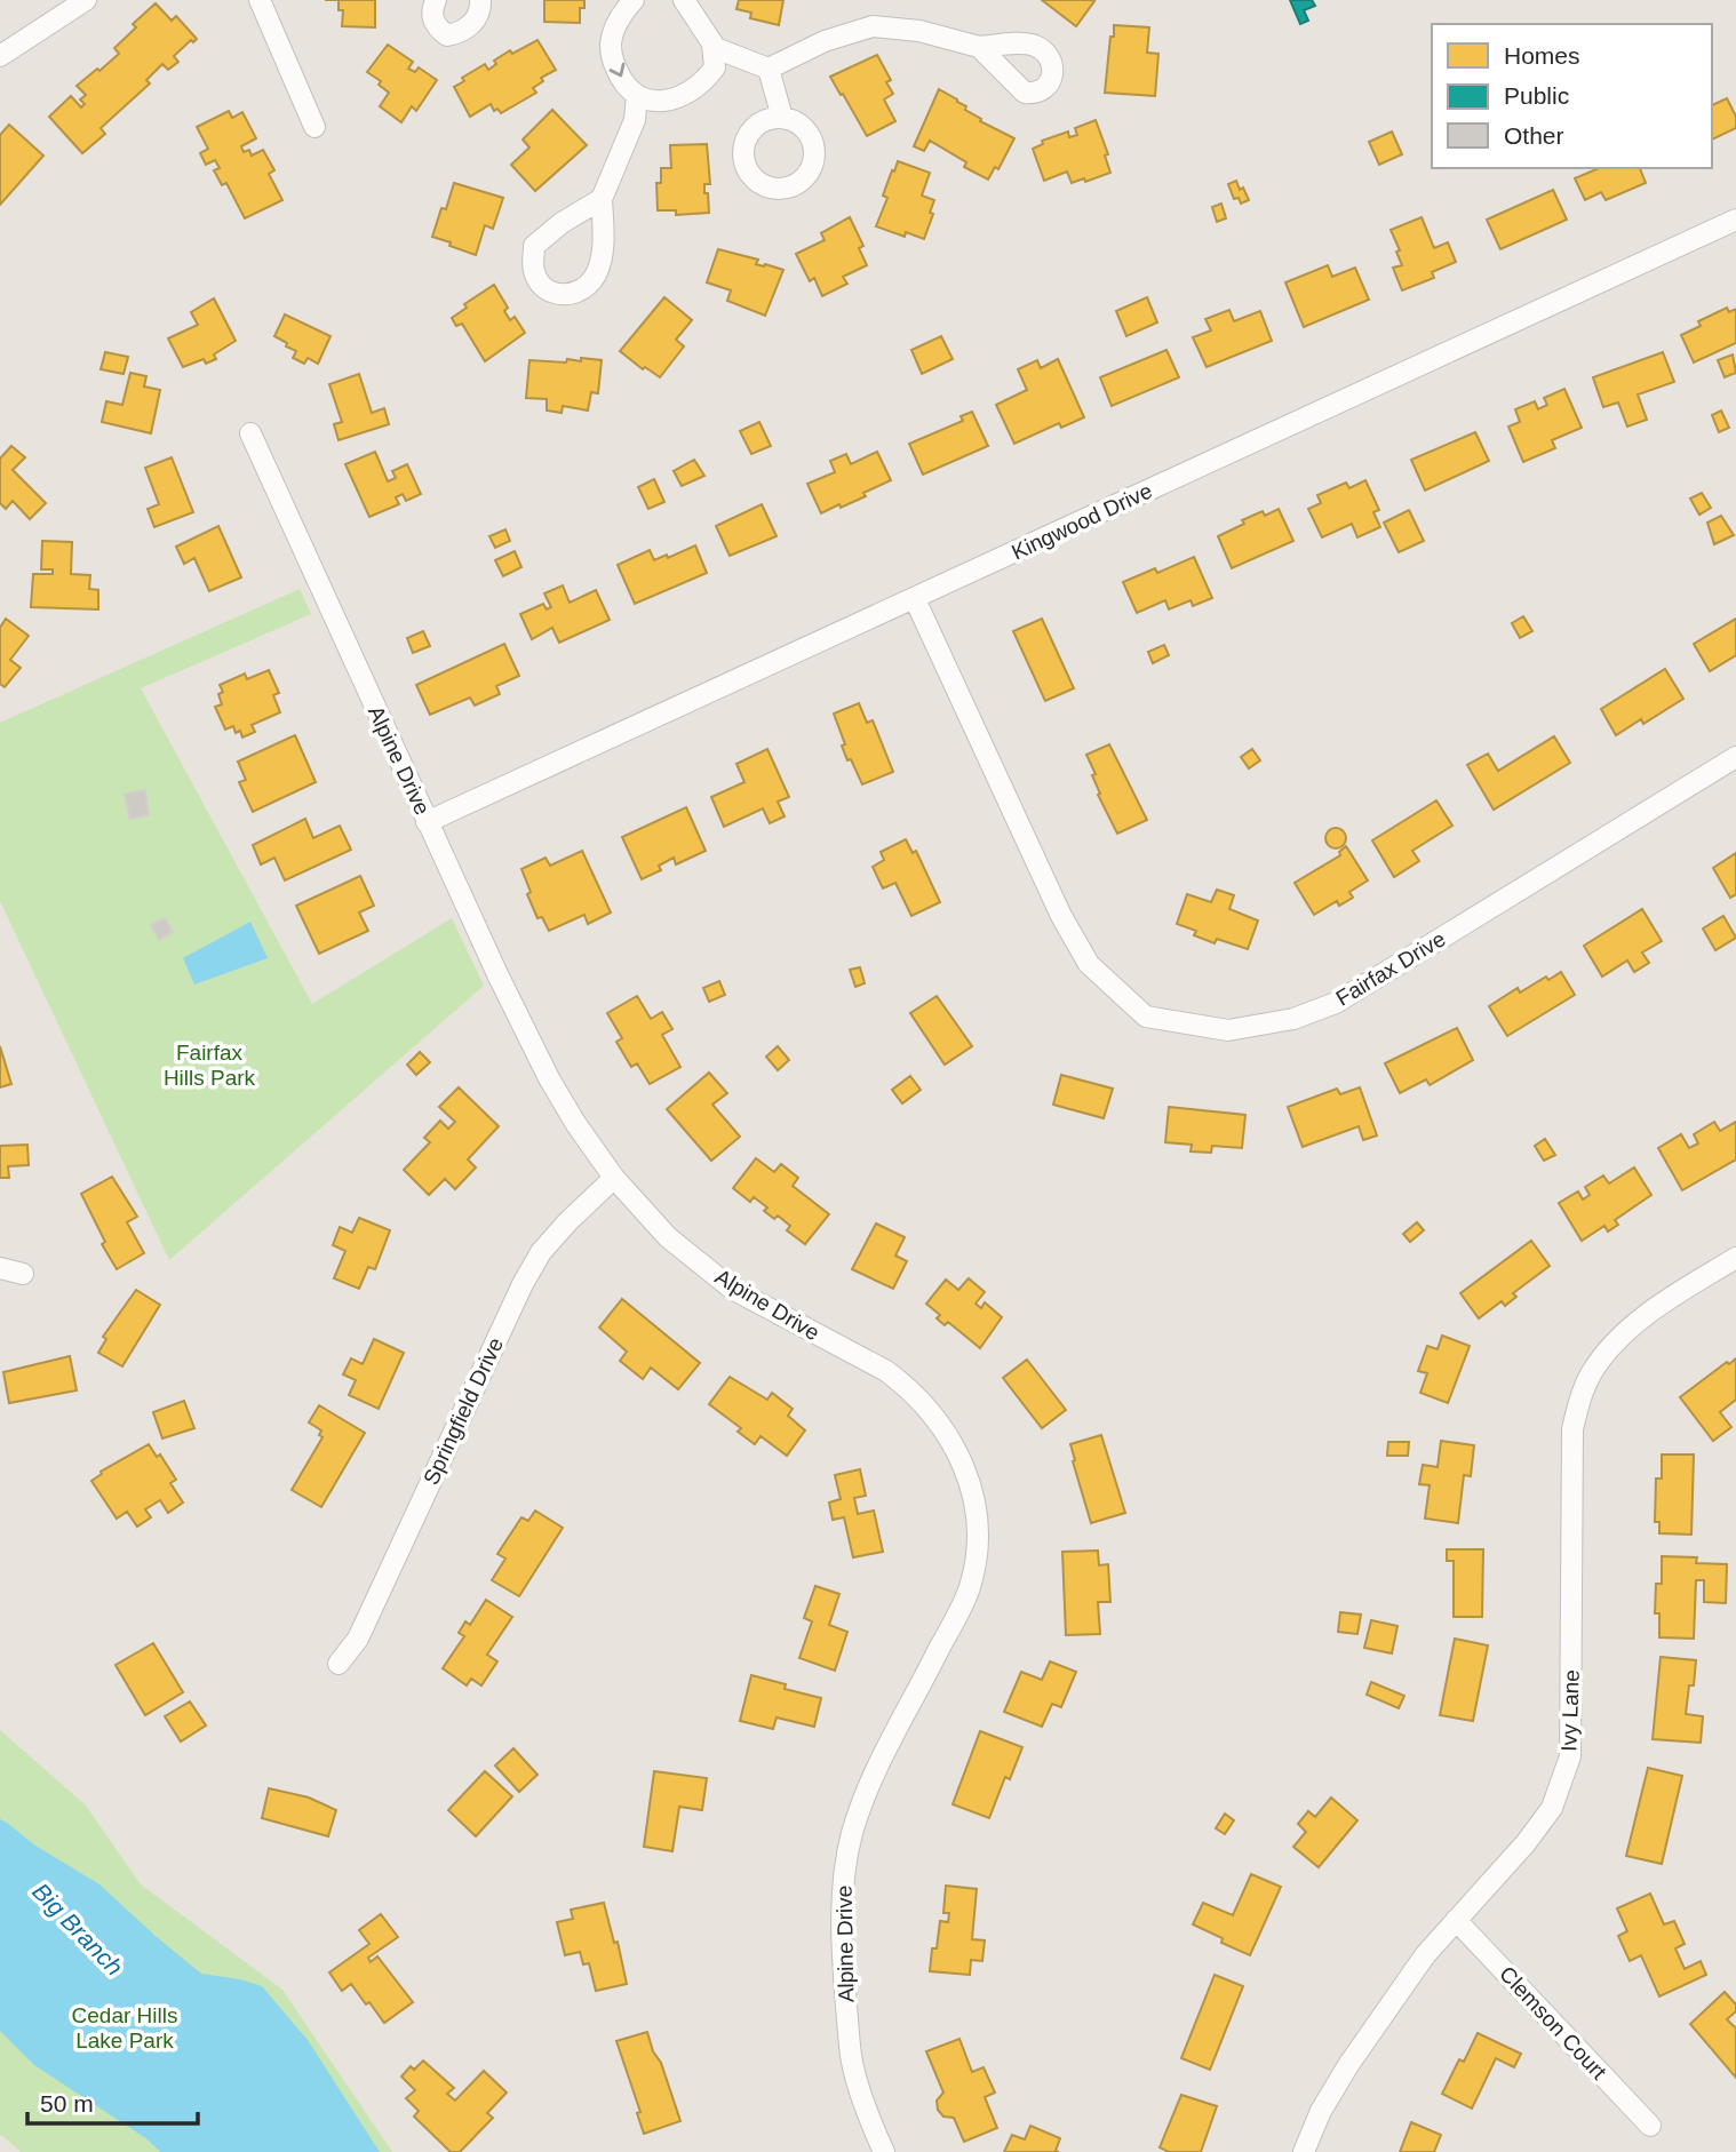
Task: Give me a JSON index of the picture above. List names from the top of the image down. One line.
{"streets":{"street":["Kingwood Drive","Alpine Drive","Fairfax Drive","Springfield Drive","Ivy Lane","Clemson Court"]},"crossings":[["Kingwood Drive","Alpine Drive"],["Kingwood Drive","Fairfax Drive"],["Alpine Drive","Springfield Drive"],["Ivy Lane","Clemson Court"]],"water":["Big Branch"],"parks":["Fairfax Hills Park","Cedar Hills Lake Park"],"legend":["Homes","Public","Other"],"scale_bar":"50 m"}
